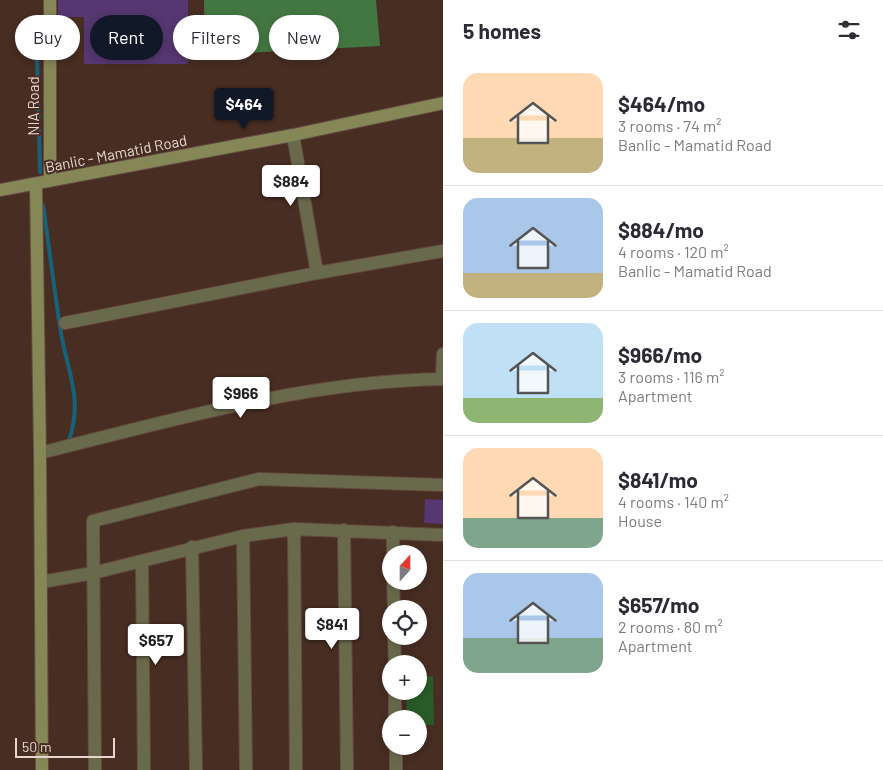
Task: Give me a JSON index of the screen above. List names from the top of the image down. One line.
{"streets":{"street":["NIA Road","Banlic - Mamatid Road"]},"crossings":[["NIA Road","Banlic - Mamatid Road"]],"scale_bar":"50 m","north":"top","page":{"heading":"5 homes","chip":["Buy","Rent","Filters","New"],"list":[{"name":"$464/mo","note":"3 rooms · 74 m² · Banlic - Mamatid Road"},{"name":"$884/mo","note":"4 rooms · 120 m² · Banlic - Mamatid Road"},{"name":"$966/mo","note":"3 rooms · 116 m² · Apartment"},{"name":"$841/mo","note":"4 rooms · 140 m² · House"},{"name":"$657/mo","note":"2 rooms · 80 m² · Apartment"}],"price":["$464","$884","$966","$841","$657"],"map_buttons":["+","−"],"scale":"50 m"}}
